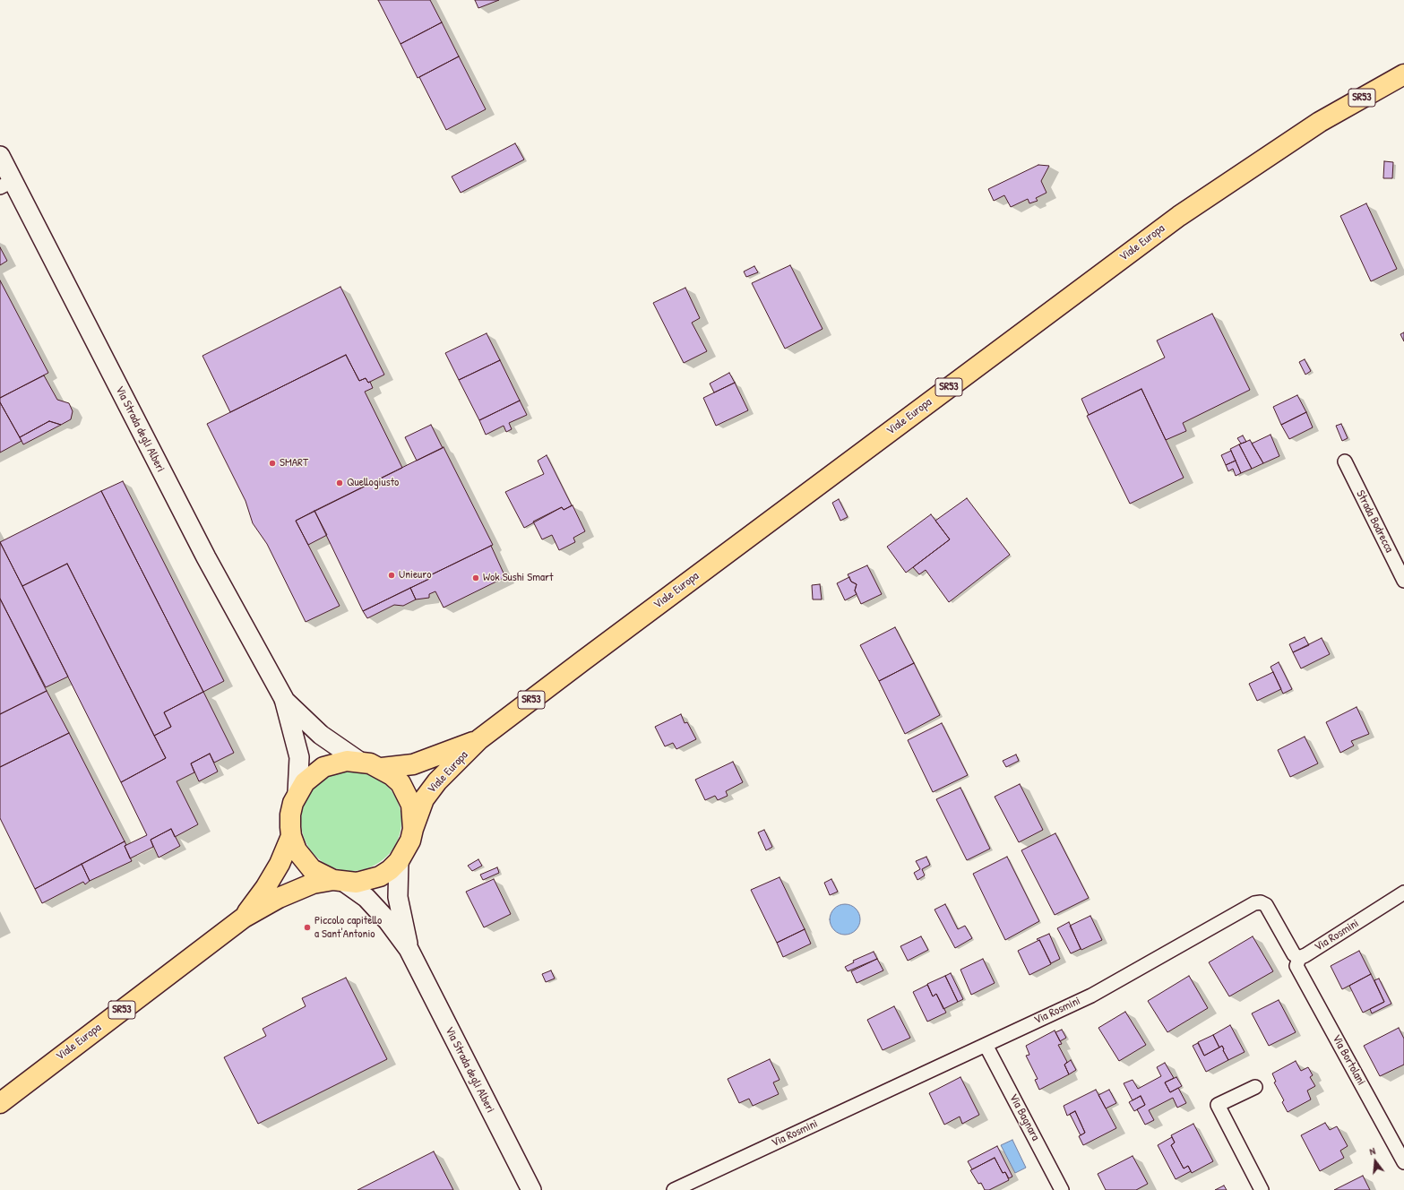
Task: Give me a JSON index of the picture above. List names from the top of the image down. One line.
{"streets":{"main road":["SR53","Viale Europa","Via Strada degli Alberi"],"street":["Strada Bodrecca","Via Rosmini","Via Bortolani","Via Bagnara"]},"crossings":[["Viale Europa","Via Strada degli Alberi"],["Via Rosmini","Via Bortolani"],["Via Rosmini","Via Bagnara"]],"places":["SMART","Quellogiusto","Unieuro","Wok Sushi Smart","Piccolo capitello a Sant'Antonio"],"north":"top"}
